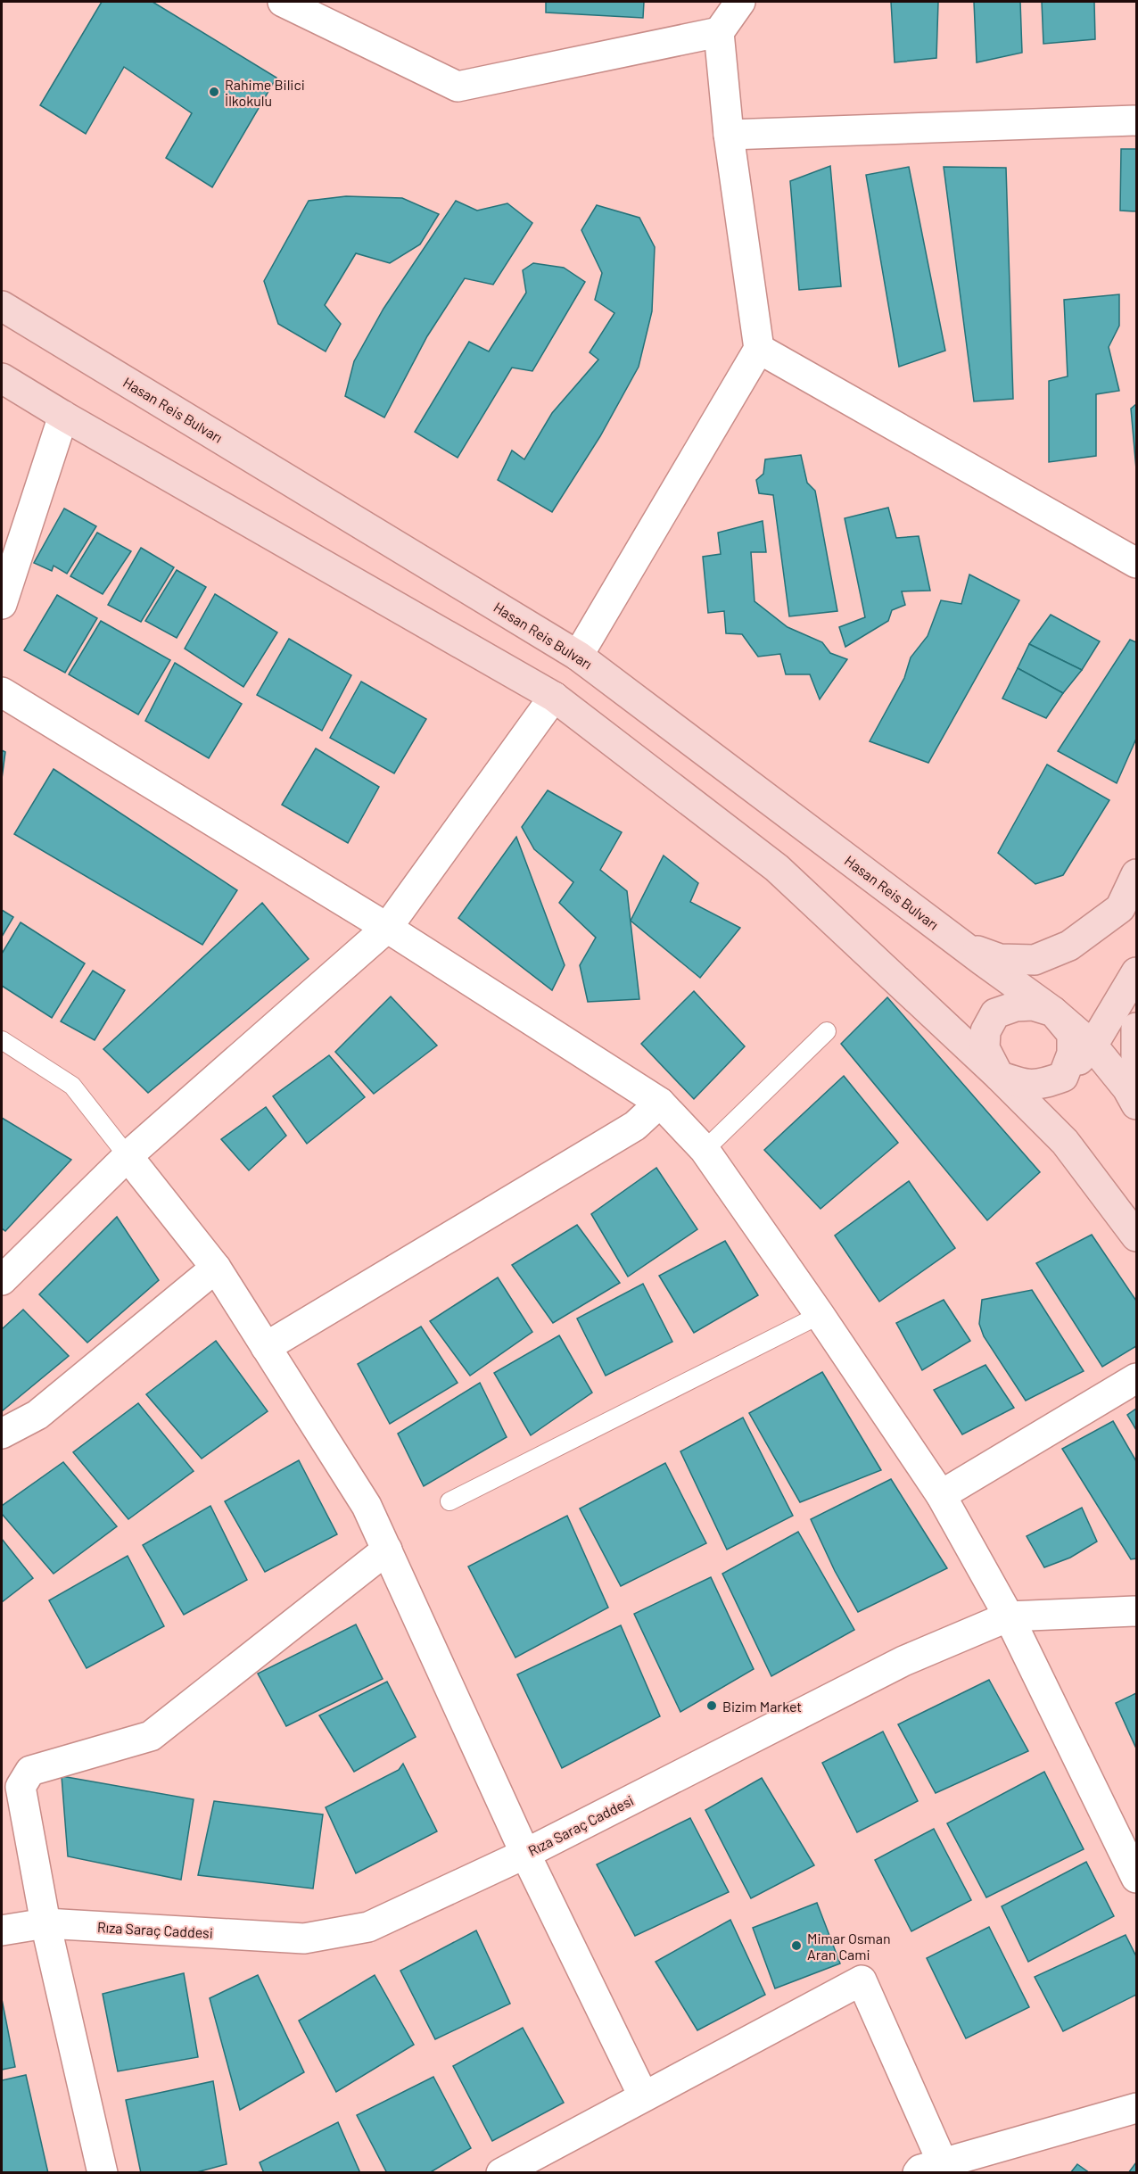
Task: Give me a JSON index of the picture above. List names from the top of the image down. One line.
{"streets":{"main road":["Hasan Reis Bulvarı"],"street":["Rıza Saraç Caddesi"]},"places":["Rahime Bilici İlkokulu","Bizim Market","Mimar Osman Aran Cami"]}
